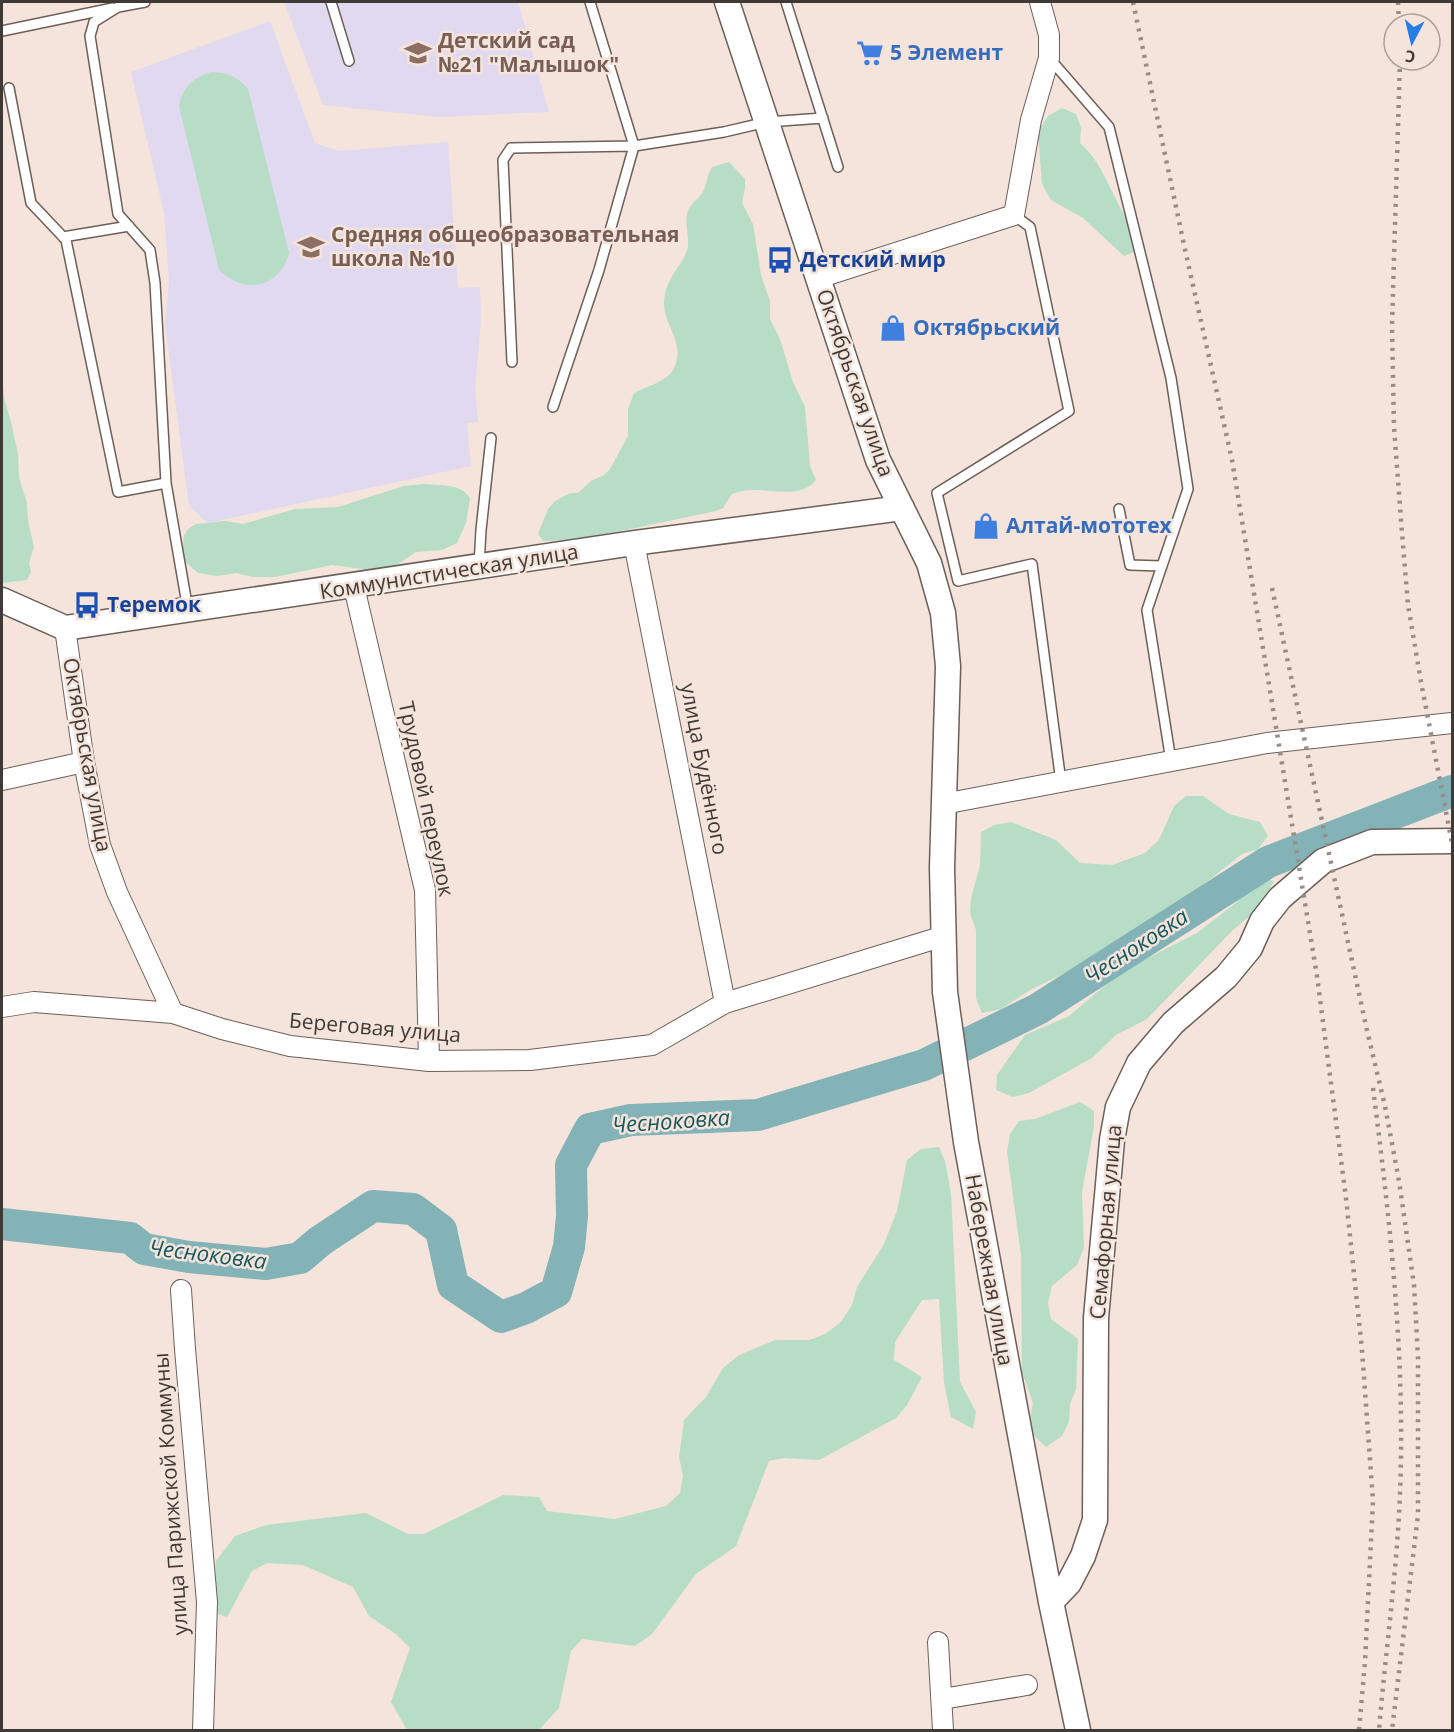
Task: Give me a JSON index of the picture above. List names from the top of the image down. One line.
{"streets":{"street":["Октябрьская улица","Коммунистическая улица","улица Будённого","Трудовой переулок","Береговая улица","Семафорная улица","Набережная улица","улица Парижской Коммуны"]},"crossings":[["Октябрьская улица","Коммунистическая улица"],["Октябрьская улица","Береговая улица"],["Октябрьская улица","Набережная улица"],["Коммунистическая улица","улица Будённого"],["Коммунистическая улица","Трудовой переулок"],["улица Будённого","Береговая улица"],["Трудовой переулок","Береговая улица"],["Береговая улица","Набережная улица"],["Семафорная улица","Набережная улица"]],"water":["Чесноковка"],"places":{"school or university":["Детский сад №21 \"Малышок\"","Средняя общеобразовательная школа №10"],"supermarket":["5 Элемент"],"bus stop":["Детский мир","Теремок"],"shop":["Октябрьский","Алтай-мототех"]},"north":"bottom"}
